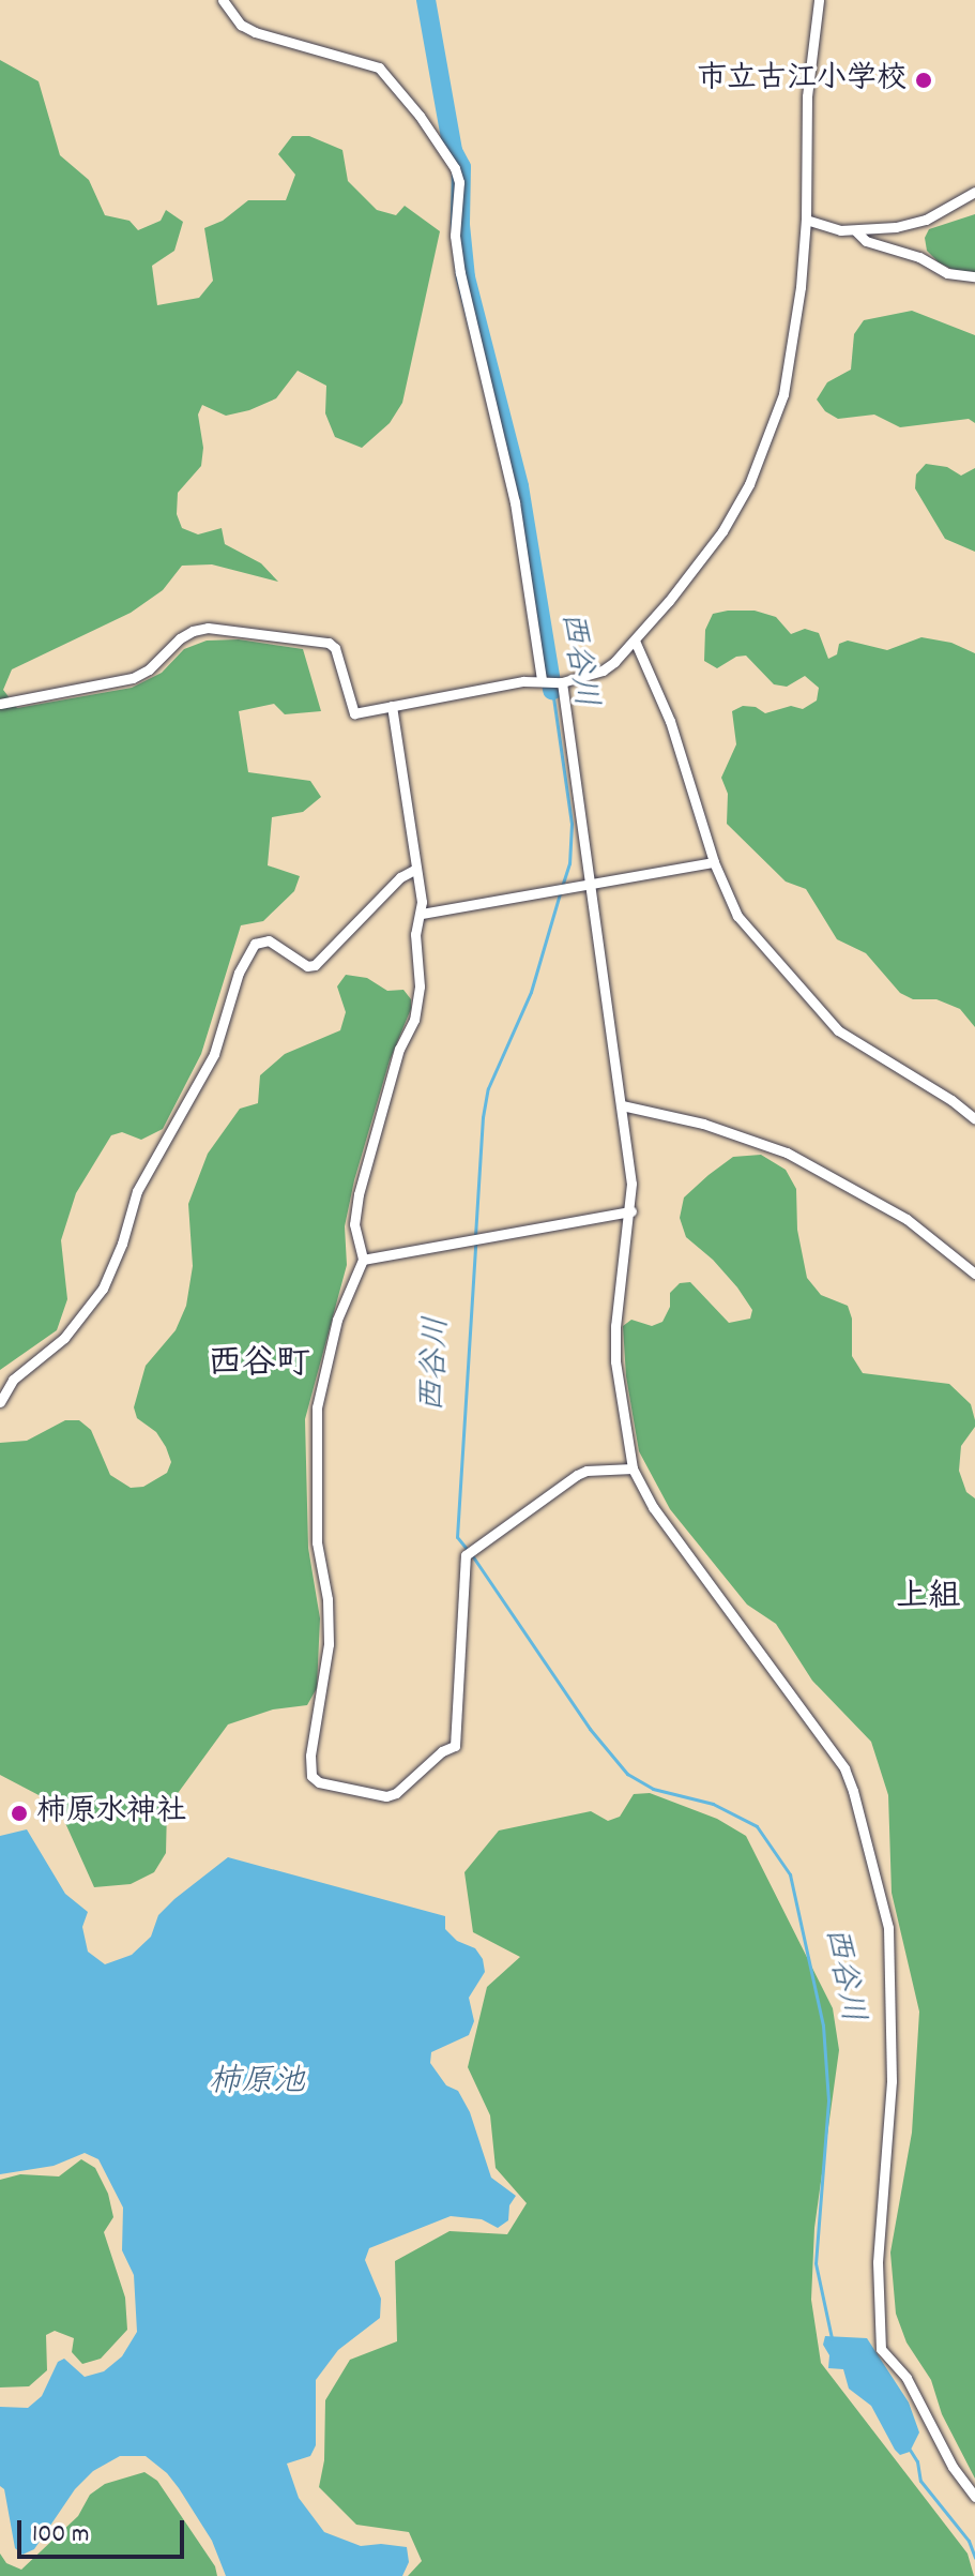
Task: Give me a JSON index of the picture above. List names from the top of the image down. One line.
{"districts":["西谷町","上組"],"water":["西谷川","柿原池"],"places":["市立古江小学校","柿原水神社"],"scale_bar":"100 m"}
